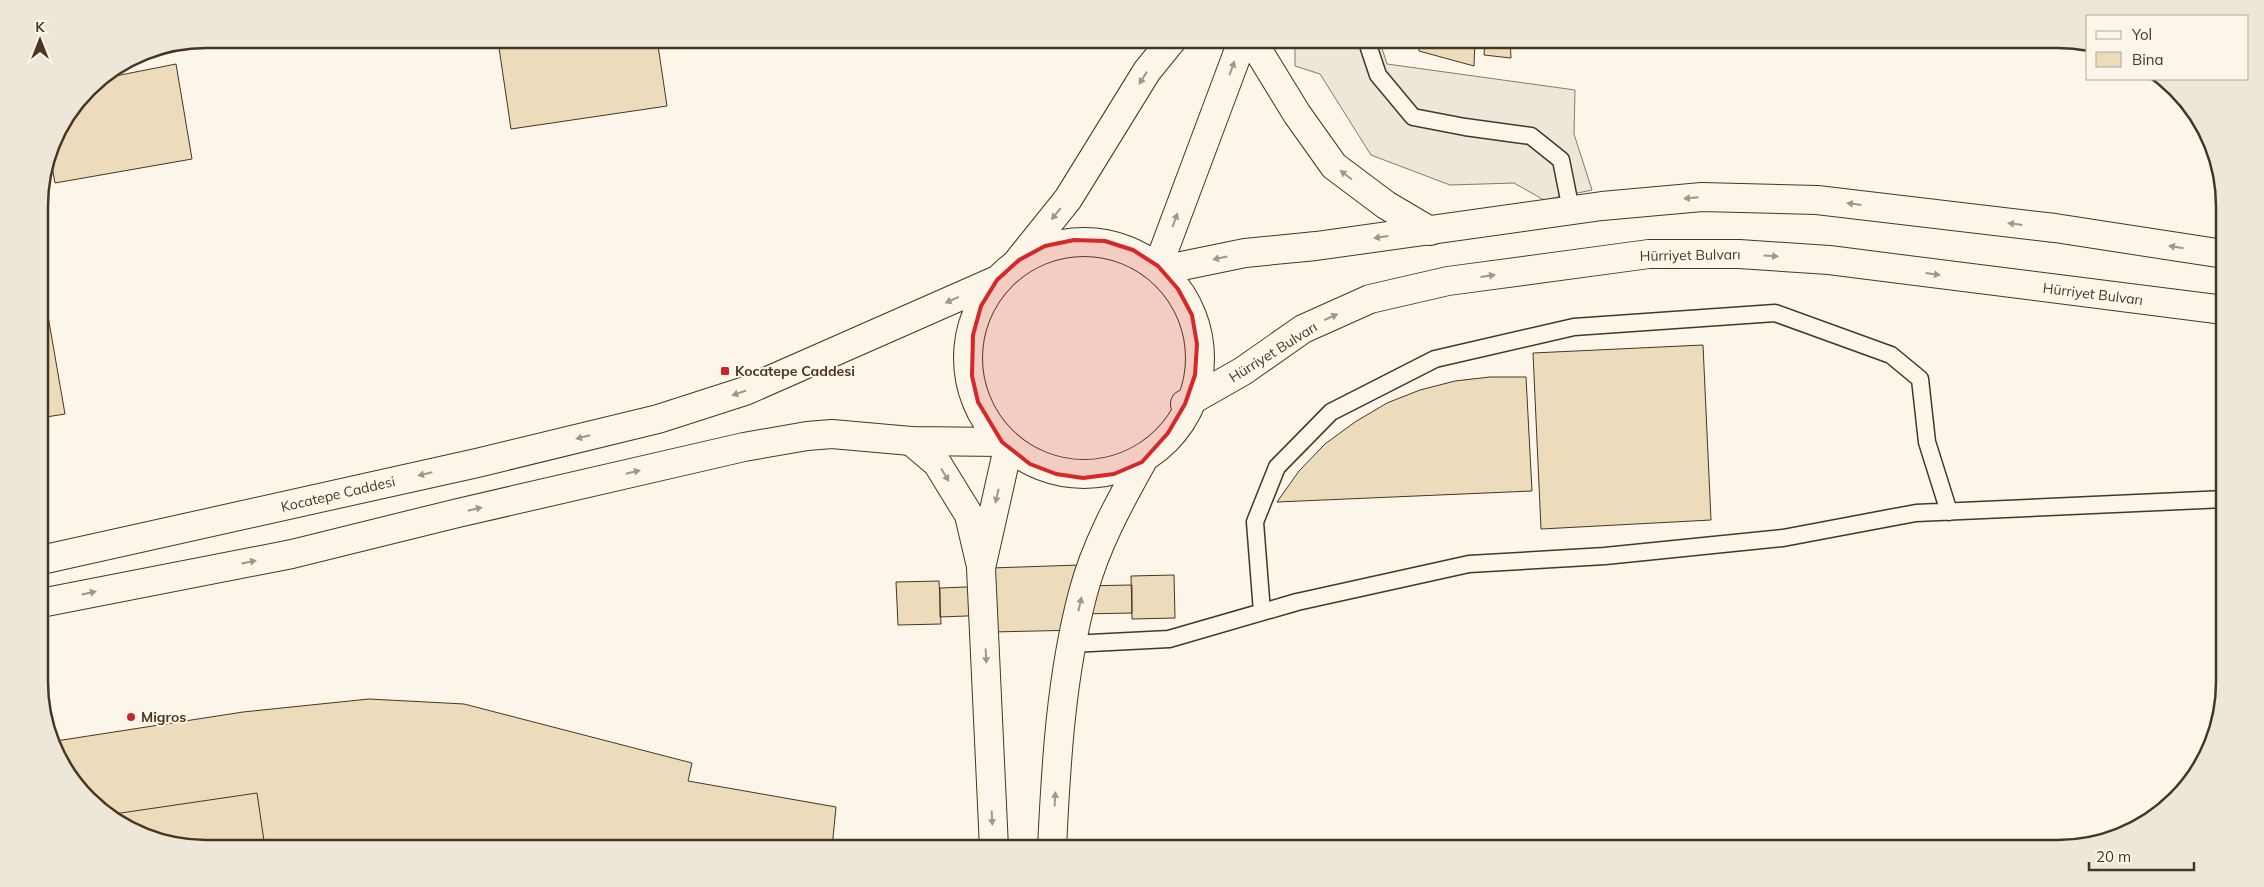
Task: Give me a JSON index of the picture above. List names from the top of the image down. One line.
{"streets":{"main road":["Hürriyet Bulvarı","Kocatepe Caddesi"]},"places":{"transit":["Kocatepe Caddesi"],"other":["Migros"]},"legend":["Yol","Bina"],"scale_bar":"20 m","north":"top"}
